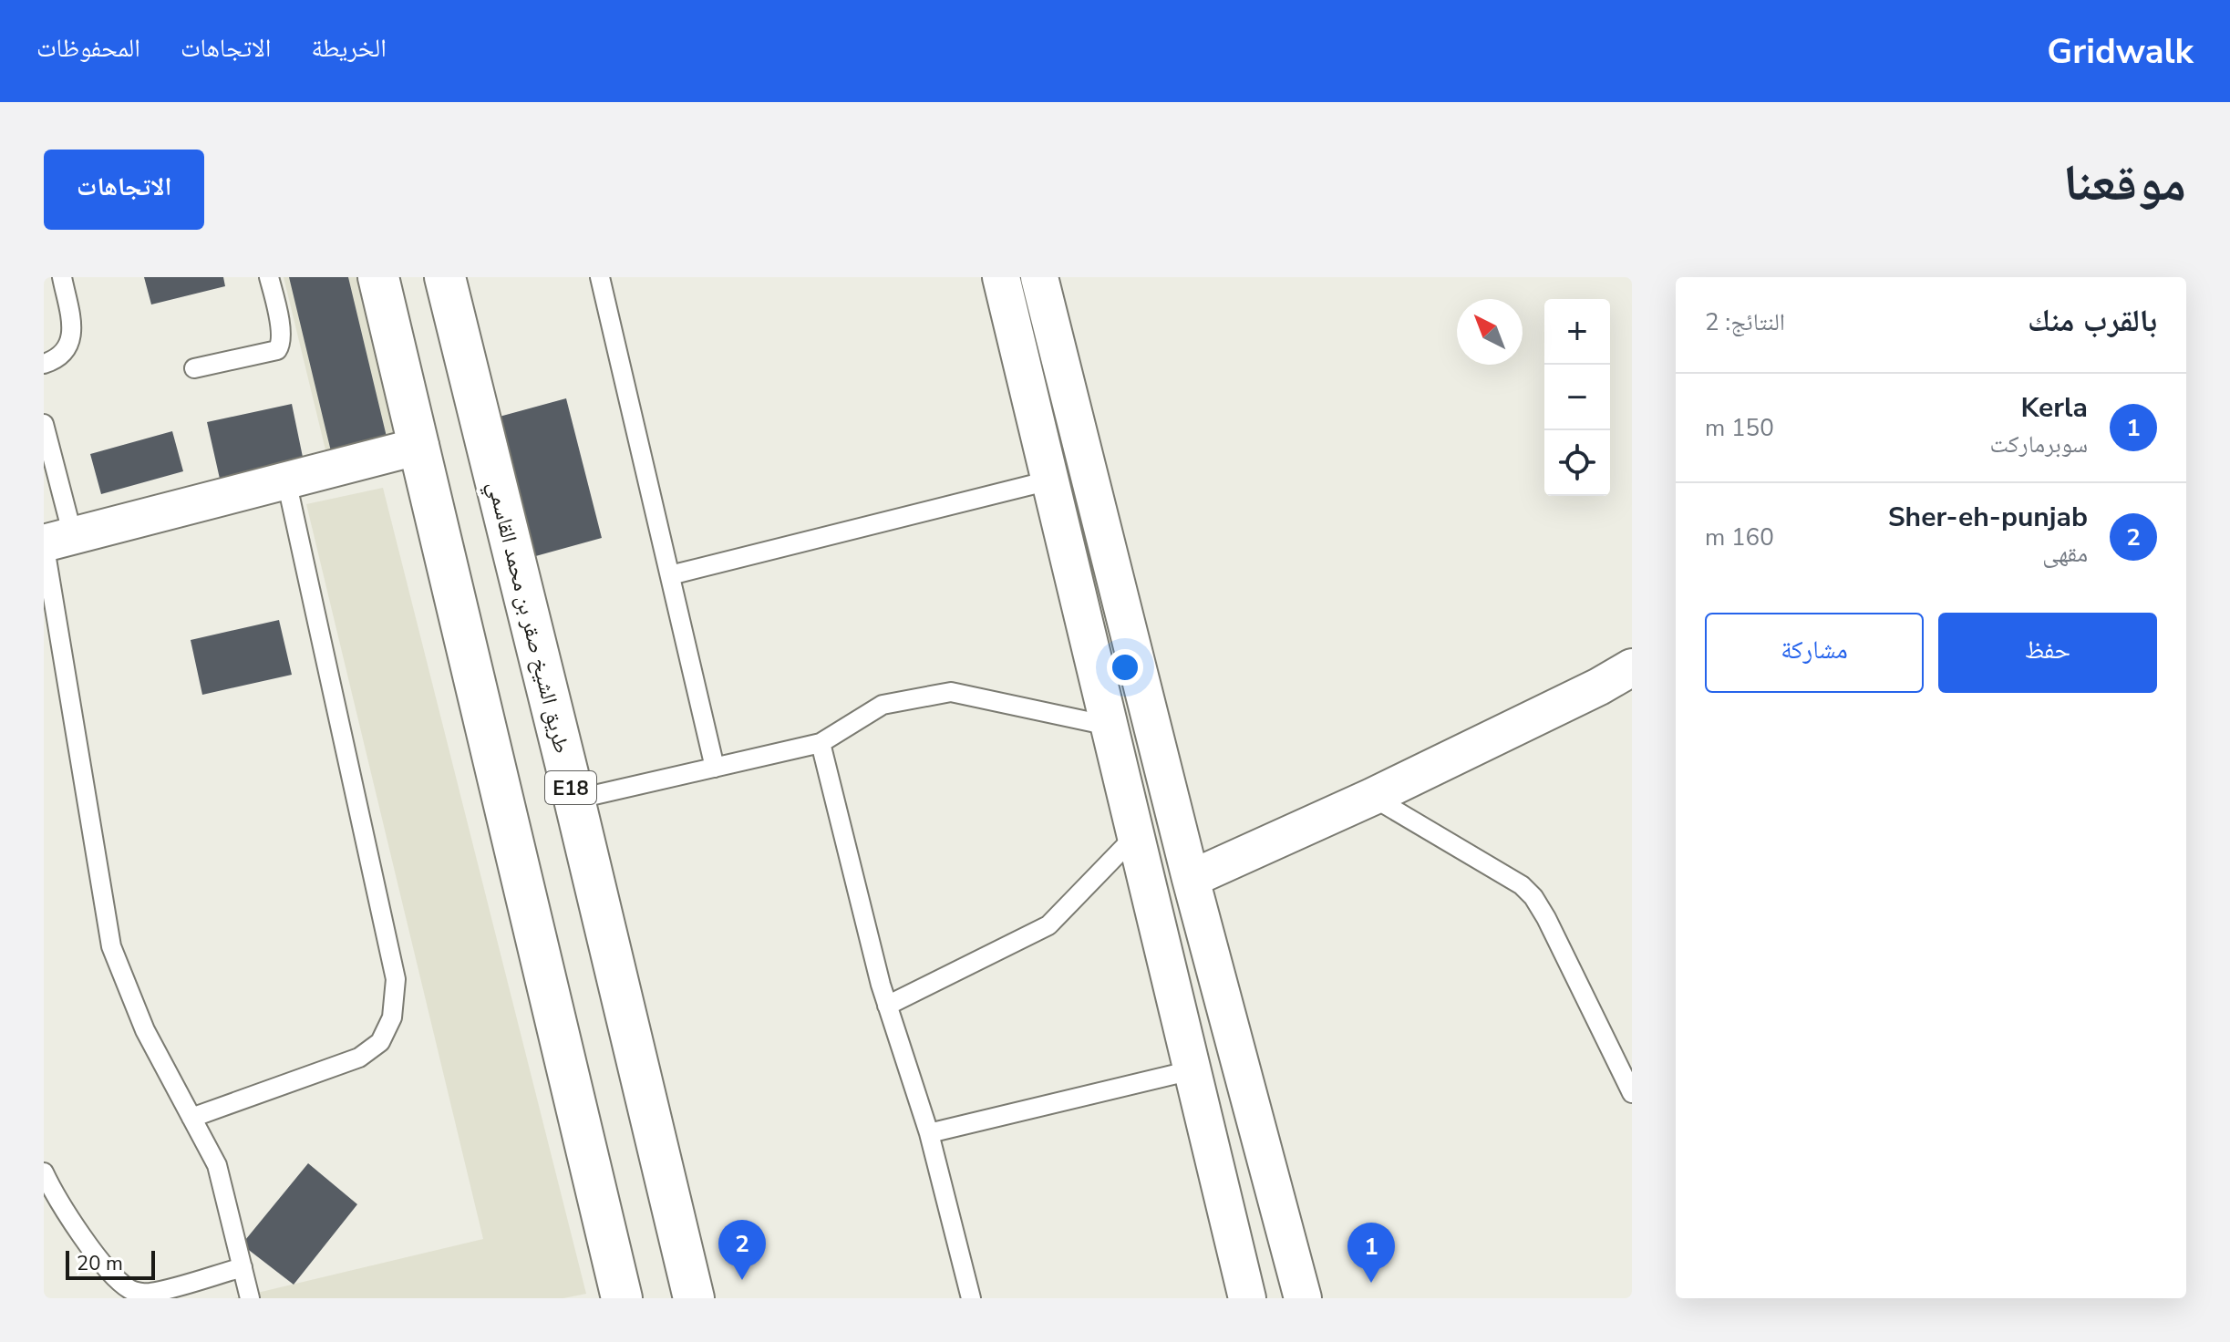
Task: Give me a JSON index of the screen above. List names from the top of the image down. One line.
{"streets":{"highway":["طريق الشيخ صقر بن محمد القاسمي","E18"]},"scale_bar":"20 m","north":"top left","page":{"header":"Gridwalk","nav":["الخريطة","الاتجاهات","المحفوظات"],"title":"موقعنا","buttons":["الاتجاهات",["حفظ","مشاركة"]],"heading":["بالقرب منك","النتائج: 2"],"map_buttons":["+","−"],"list":[{"mark":"1","name":"Kerla","note":"سوبرماركت","value":"150 m"},{"mark":"2","name":"Sher-eh-punjab","note":"مقهى","value":"160 m"}],"pins":["2","1"],"scale":"20 m"}}
